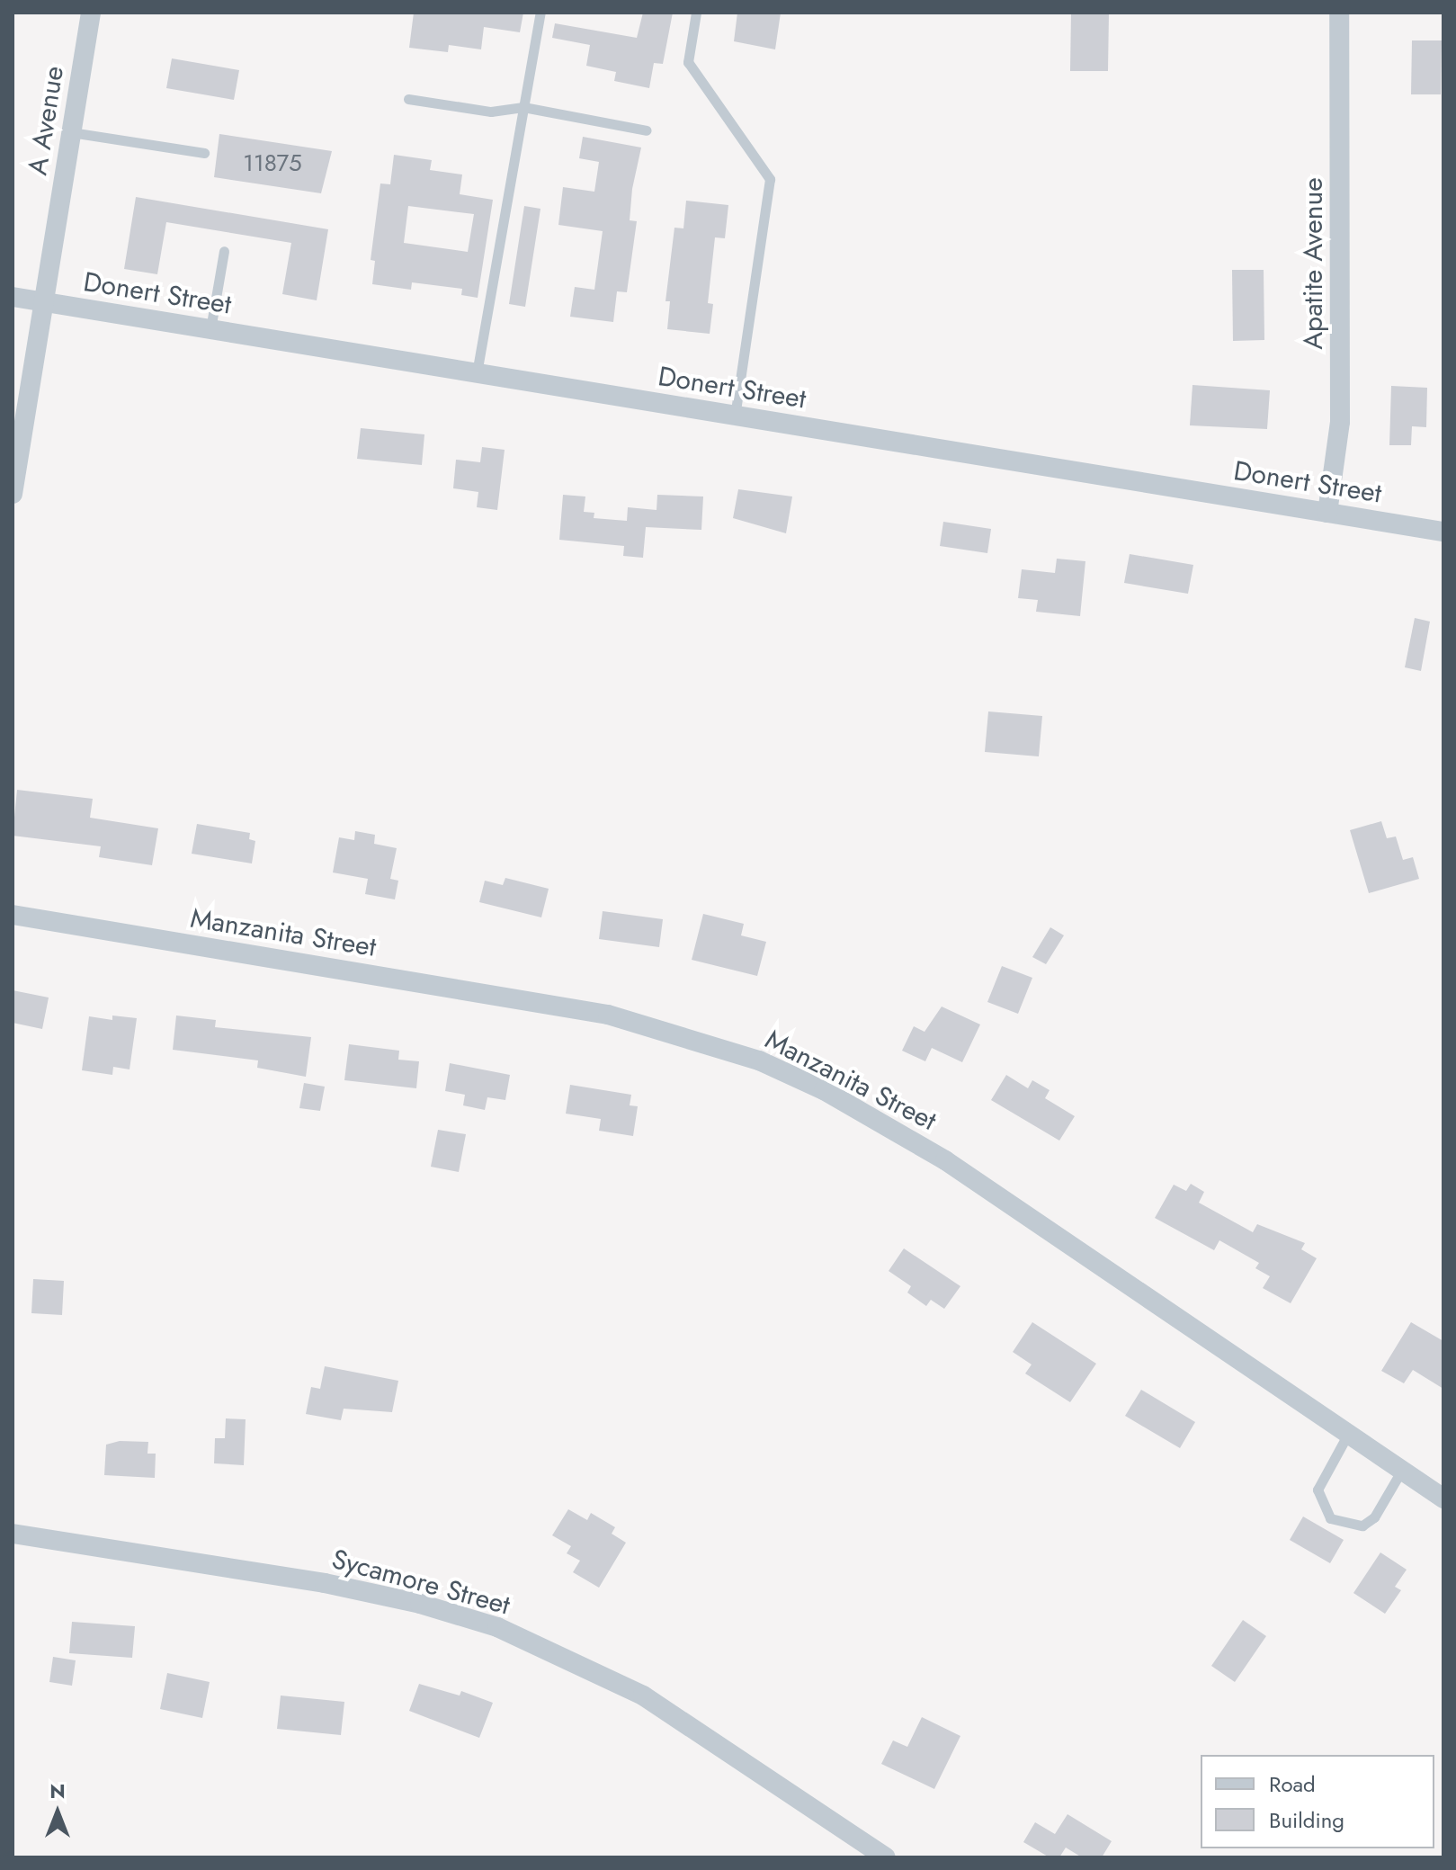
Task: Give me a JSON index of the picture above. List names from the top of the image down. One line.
{"streets":{"street":["A Avenue","Apatite Avenue","Donert Street","Manzanita Street","Sycamore Street"]},"crossings":[["A Avenue","Donert Street"],["Apatite Avenue","Donert Street"]],"house_numbers":["11875"],"legend":["Road","Building"],"north":"top"}
